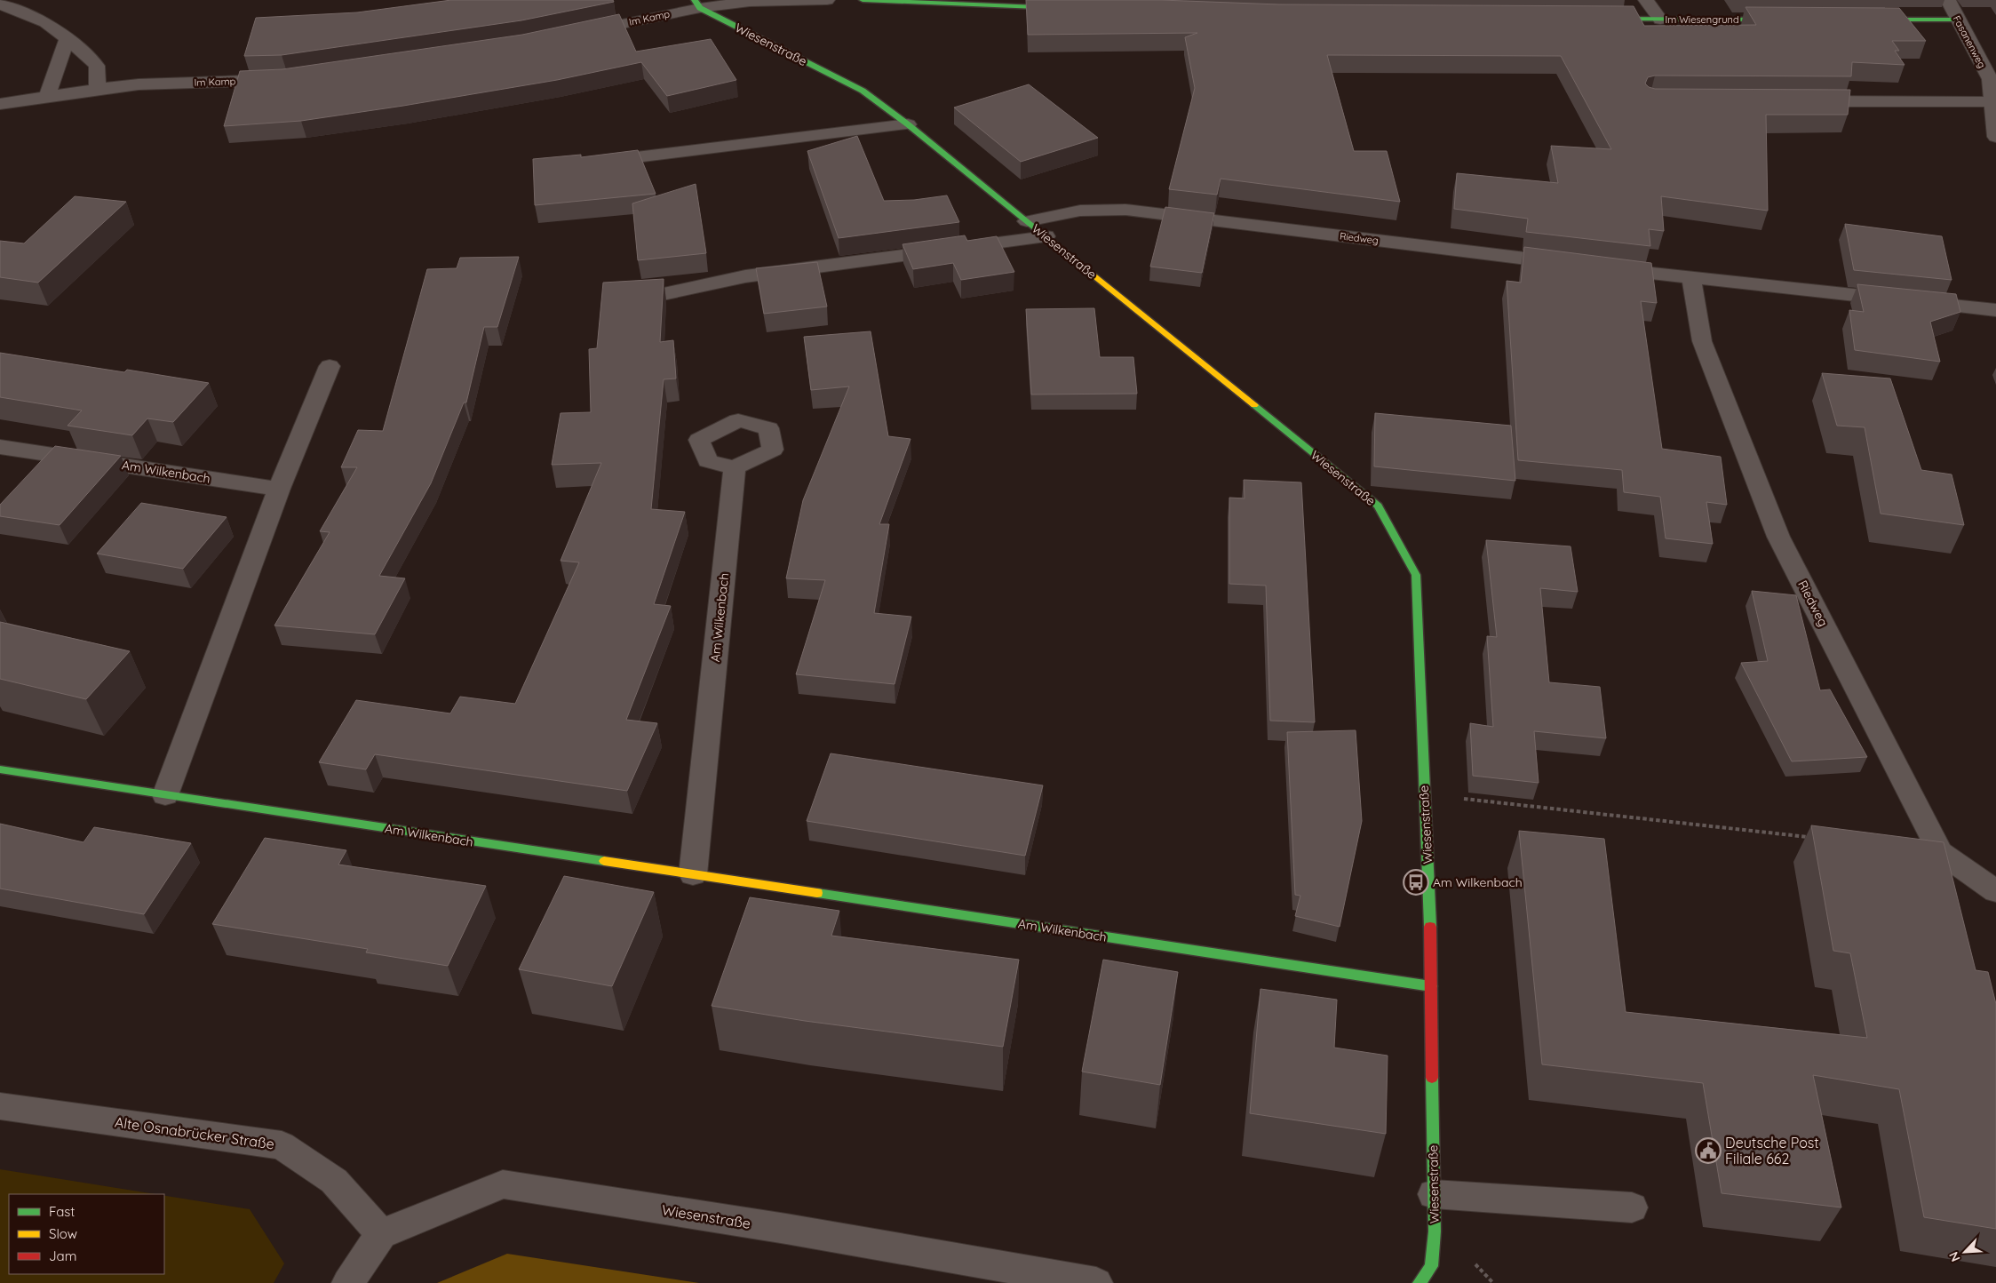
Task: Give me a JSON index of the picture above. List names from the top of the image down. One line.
{"streets":{"street":["Im Kamp","Im Wiesengrund","Fasanenweg","Wiesenstraße","Riedweg","Am Wilkenbach","Alte Osnabrücker Straße"]},"crossings":[["Im Kamp","Wiesenstraße"],["Wiesenstraße","Riedweg"],["Wiesenstraße","Am Wilkenbach"],["Wiesenstraße","Alte Osnabrücker Straße"]],"places":{"bus stop":["Am Wilkenbach"],"public building":["Deutsche Post Filiale 662"]},"legend":["Fast","Slow","Jam"],"north":"bottom left"}
